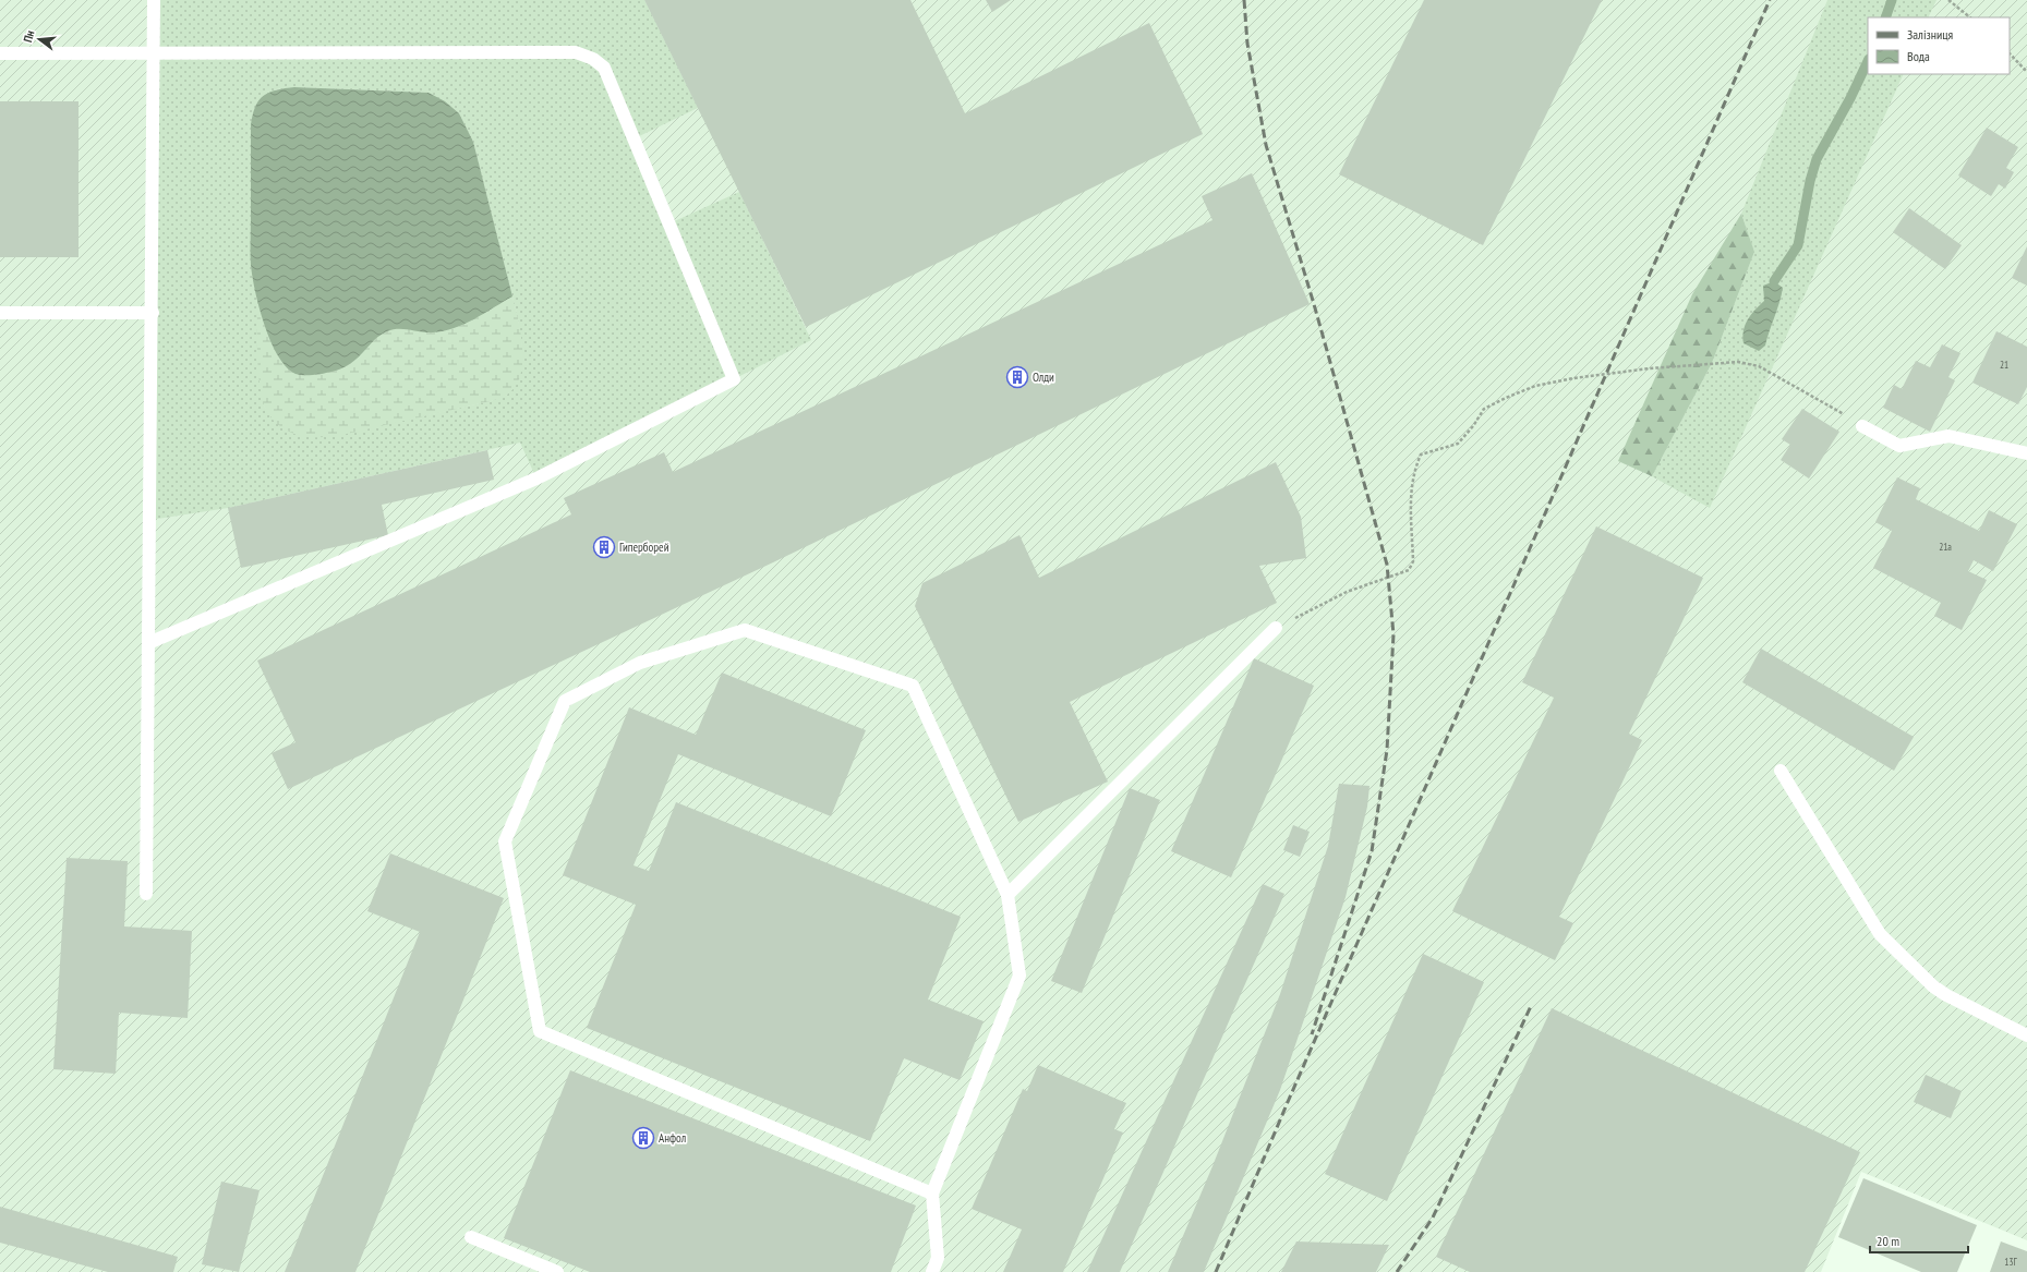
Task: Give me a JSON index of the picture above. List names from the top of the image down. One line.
{"places":{"building":["Олди","Гиперборей","Анфол"]},"house_numbers":["21","21а","13Г"],"legend":["Залізниця","Вода"],"scale_bar":"20 m","north":"left"}
